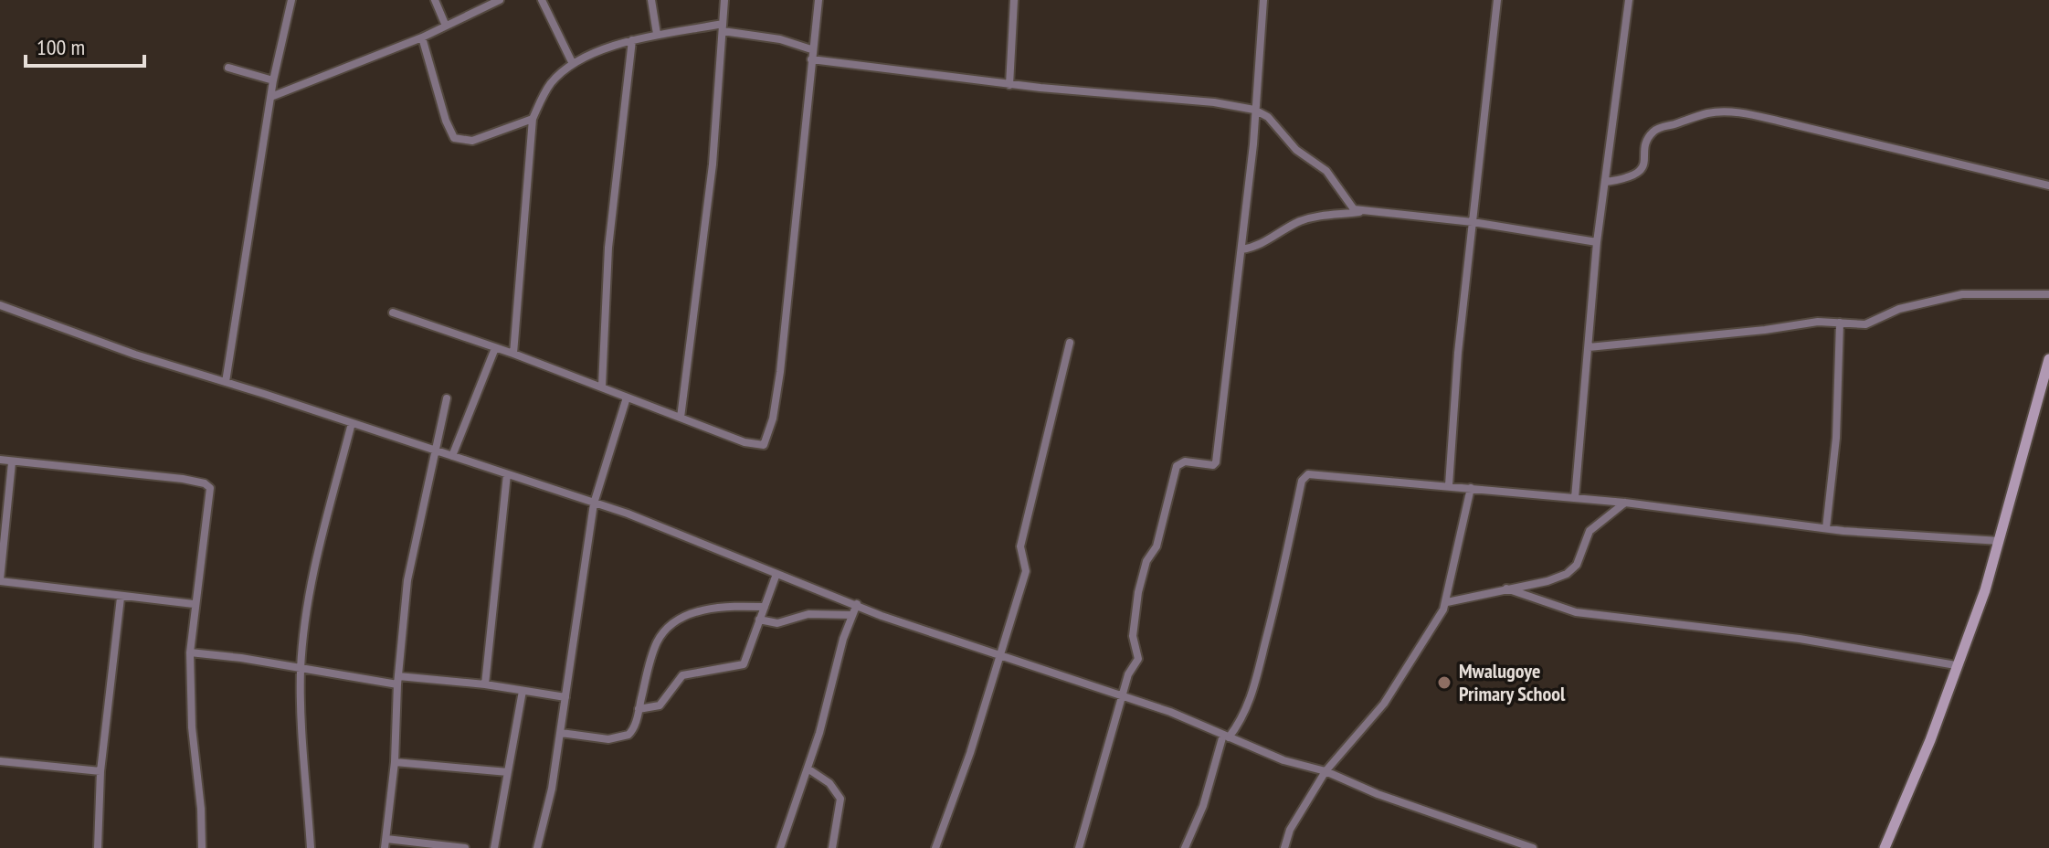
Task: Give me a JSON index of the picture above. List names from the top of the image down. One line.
{"places":["Mwalugoye Primary School"],"scale_bar":"100 m"}
